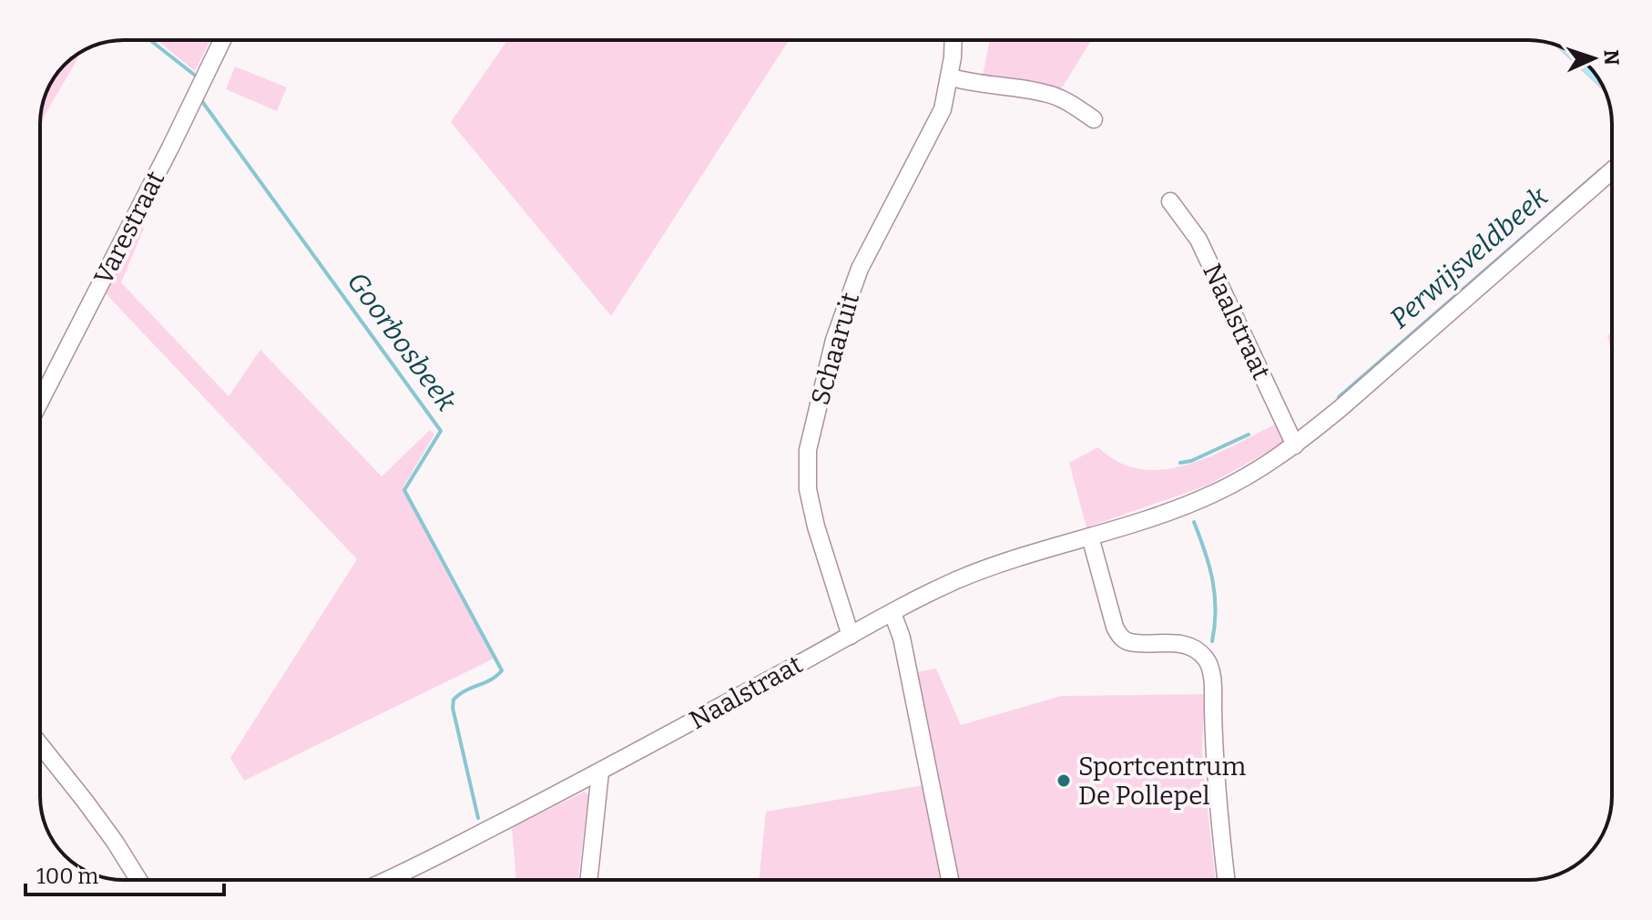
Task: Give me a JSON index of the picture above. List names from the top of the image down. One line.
{"streets":{"street":["Varestraat","Naalstraat","Schaaruit"]},"crossings":[["Naalstraat","Schaaruit"]],"water":["Perwijsveldbeek","Goorbosbeek"],"places":["Sportcentrum De Pollepel"],"scale_bar":"100 m","north":"right"}
